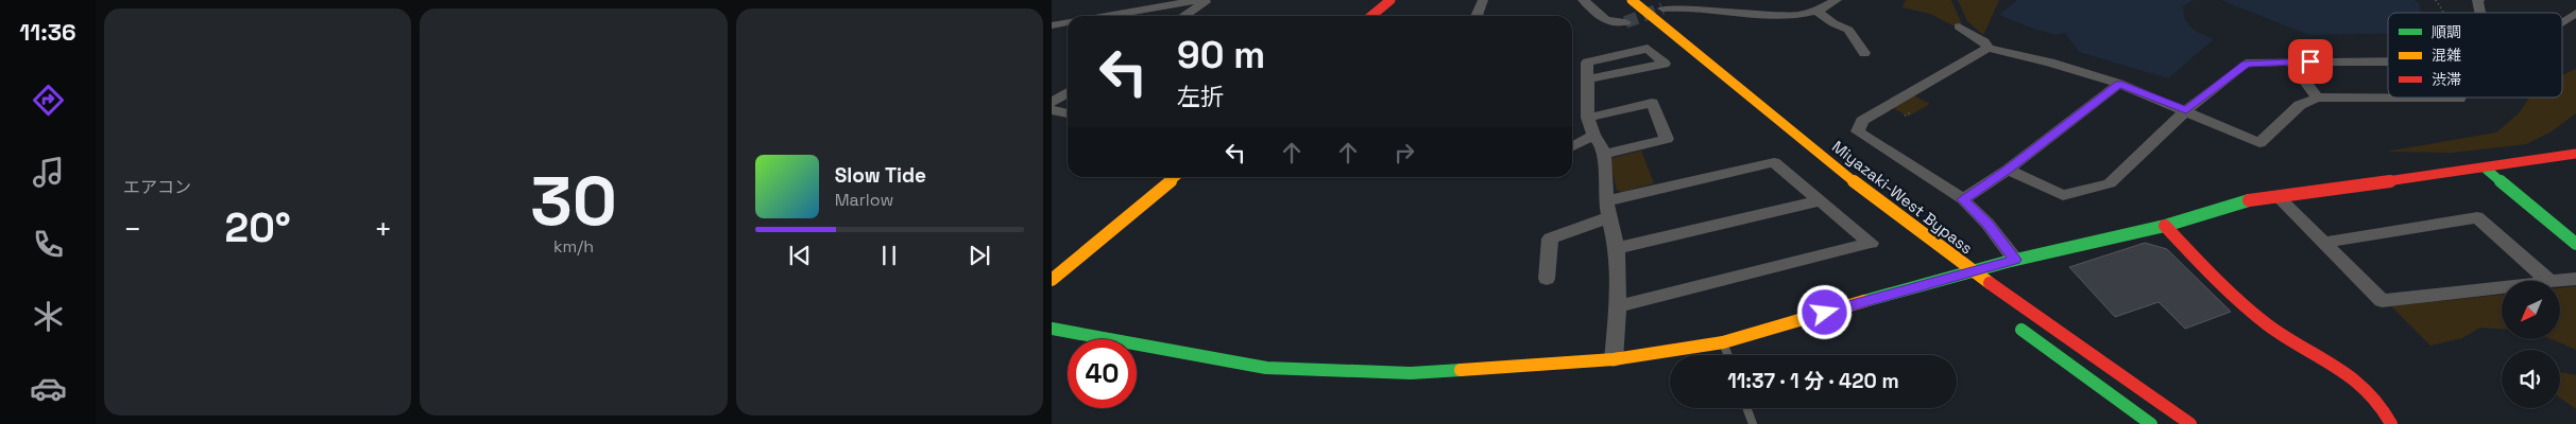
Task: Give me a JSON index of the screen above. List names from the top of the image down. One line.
{"streets":{"main road":["Miyazaki-West Bypass"]},"legend":["順調","混雑","渋滞"],"north":"bottom left","page":{"tabs":"11:36","tile":["エアコン",["30","km/h"]],"turn":["90 m","左折"],"song":["Slow Tide","Marlow"],"heat":["−","20°","+"],"limit":"40","trip":"11:37 · 1 分 · 420 m"}}
